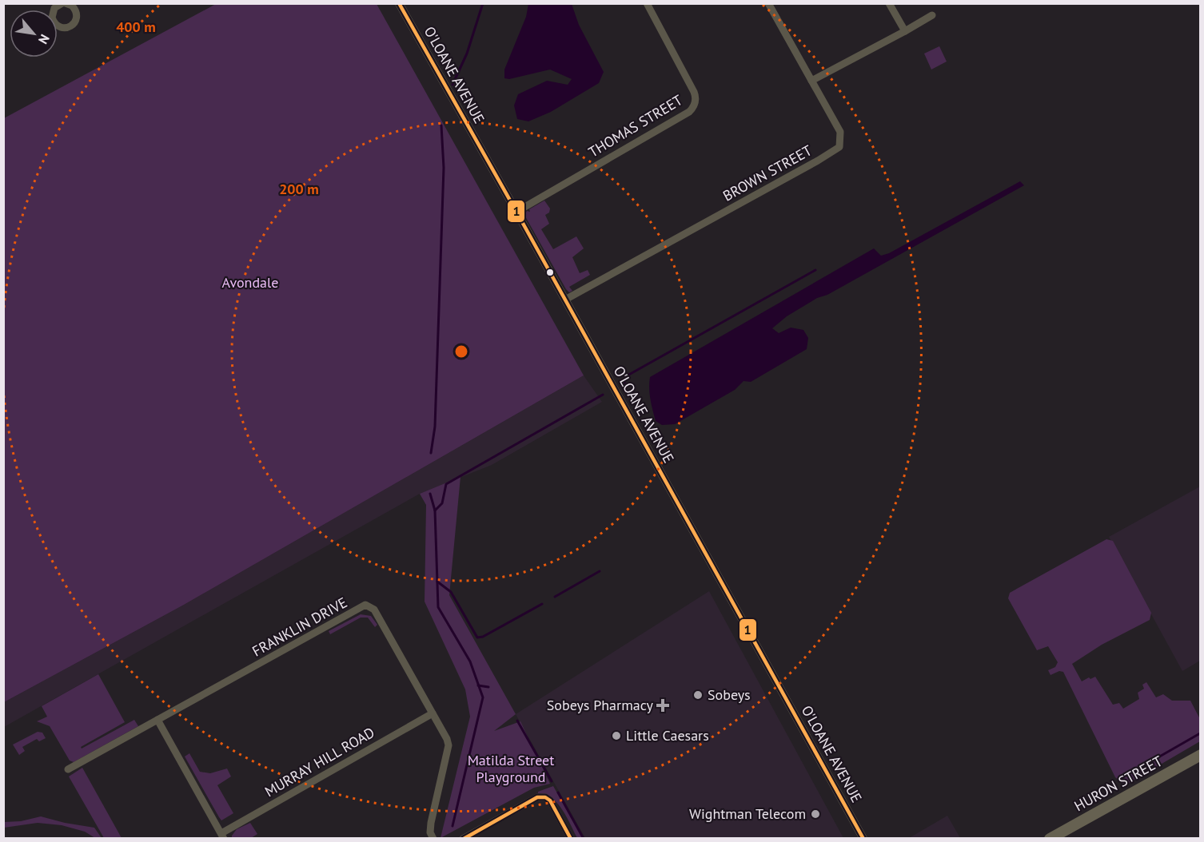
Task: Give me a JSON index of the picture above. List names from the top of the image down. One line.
{"streets":{"main road":["HURON STREET"],"street":["O'LOANE AVENUE","THOMAS STREET","BROWN STREET","FRANKLIN DRIVE","MURRAY HILL ROAD"]},"crossings":[["O'LOANE AVENUE","THOMAS STREET"],["O'LOANE AVENUE","BROWN STREET"],["FRANKLIN DRIVE","MURRAY HILL ROAD"]],"parks":["Avondale","Matilda Street Playground"],"places":{"other":["Sobeys","Little Caesars","Wightman Telecom"],"health":["Sobeys Pharmacy"]},"lines":["transit line 1"],"north":"bottom right","rings":["400 m","200 m"]}
